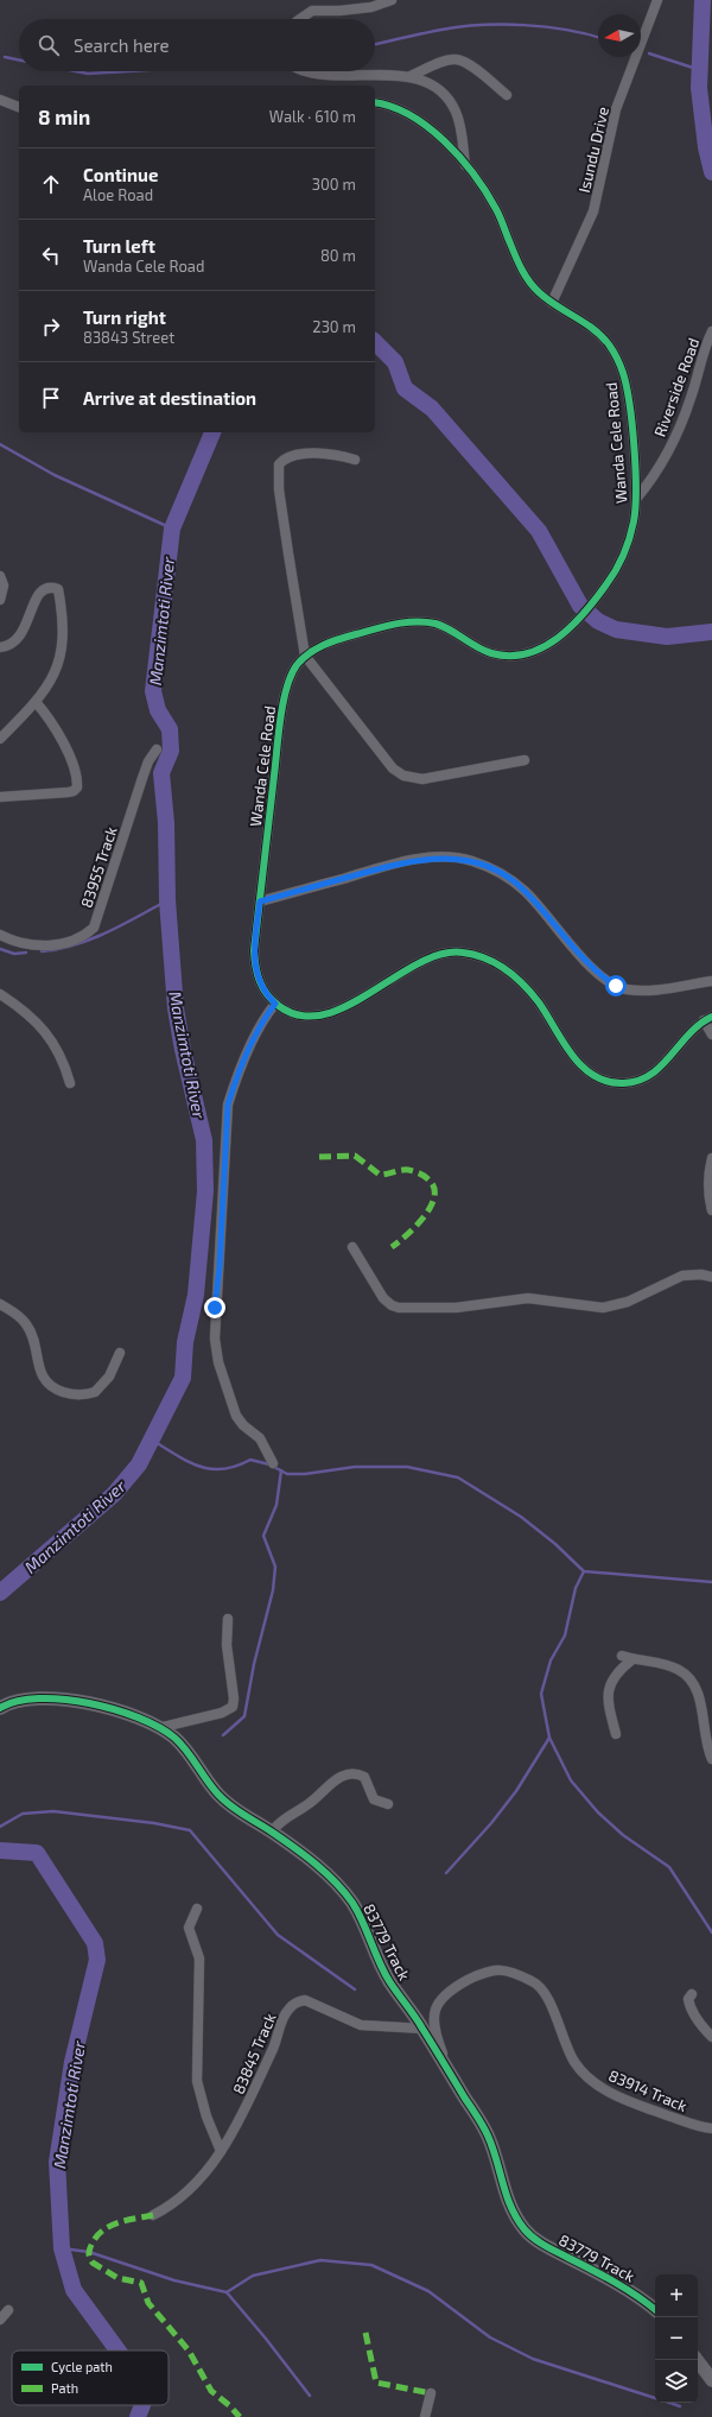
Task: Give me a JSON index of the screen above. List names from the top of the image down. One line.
{"streets":{"street":["Isundu Drive","Riverside Road","Wanda Cele Road","83955 Track","83779 Track","83845 Track","83914 Track"]},"crossings":[["Isundu Drive","Wanda Cele Road"],["Riverside Road","Wanda Cele Road"],["83779 Track","83845 Track"],["83779 Track","83914 Track"]],"water":["Manzimtoti River"],"legend":["Cycle path","Path"],"north":"left","page":{"search":"Search here","heading":["8 min","Walk · 610 m"],"list":[["Continue","Aloe Road","300 m"],["Turn left","Wanda Cele Road","80 m"],["Turn right","83843 Street","230 m"],"Arrive at destination"],"map_buttons":["+","−"]}}
